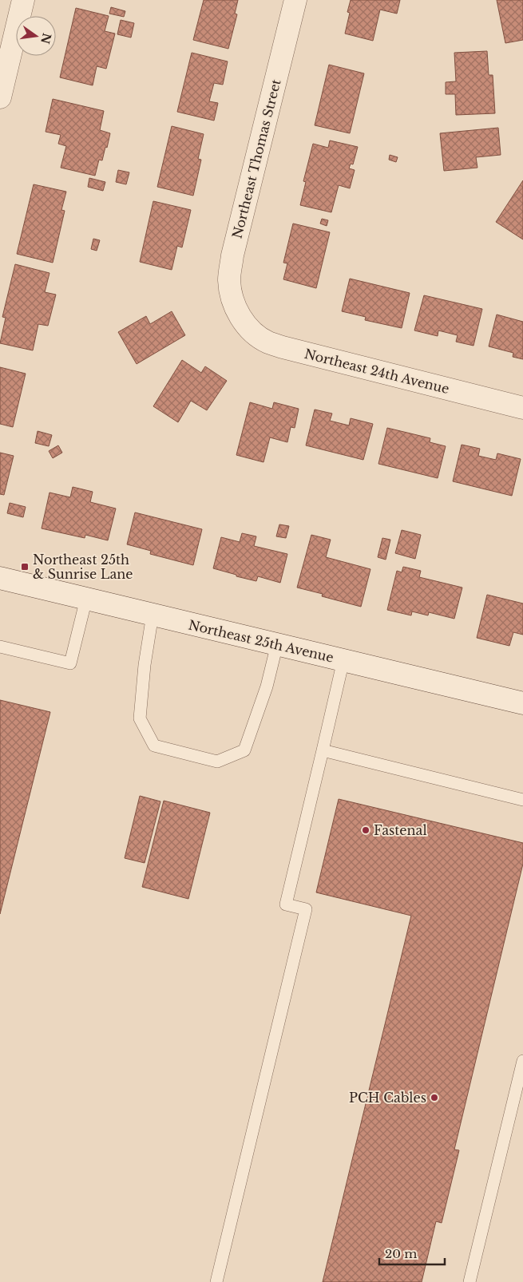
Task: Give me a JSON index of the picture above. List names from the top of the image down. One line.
{"streets":{"street":["Northeast Thomas Street","Northeast 24th Avenue","Northeast 25th Avenue"]},"crossings":[["Northeast Thomas Street","Northeast 24th Avenue"]],"places":{"transit":["Northeast 25th & Sunrise Lane"],"other":["Fastenal","PCH Cables"]},"scale_bar":"20 m","north":"right"}
